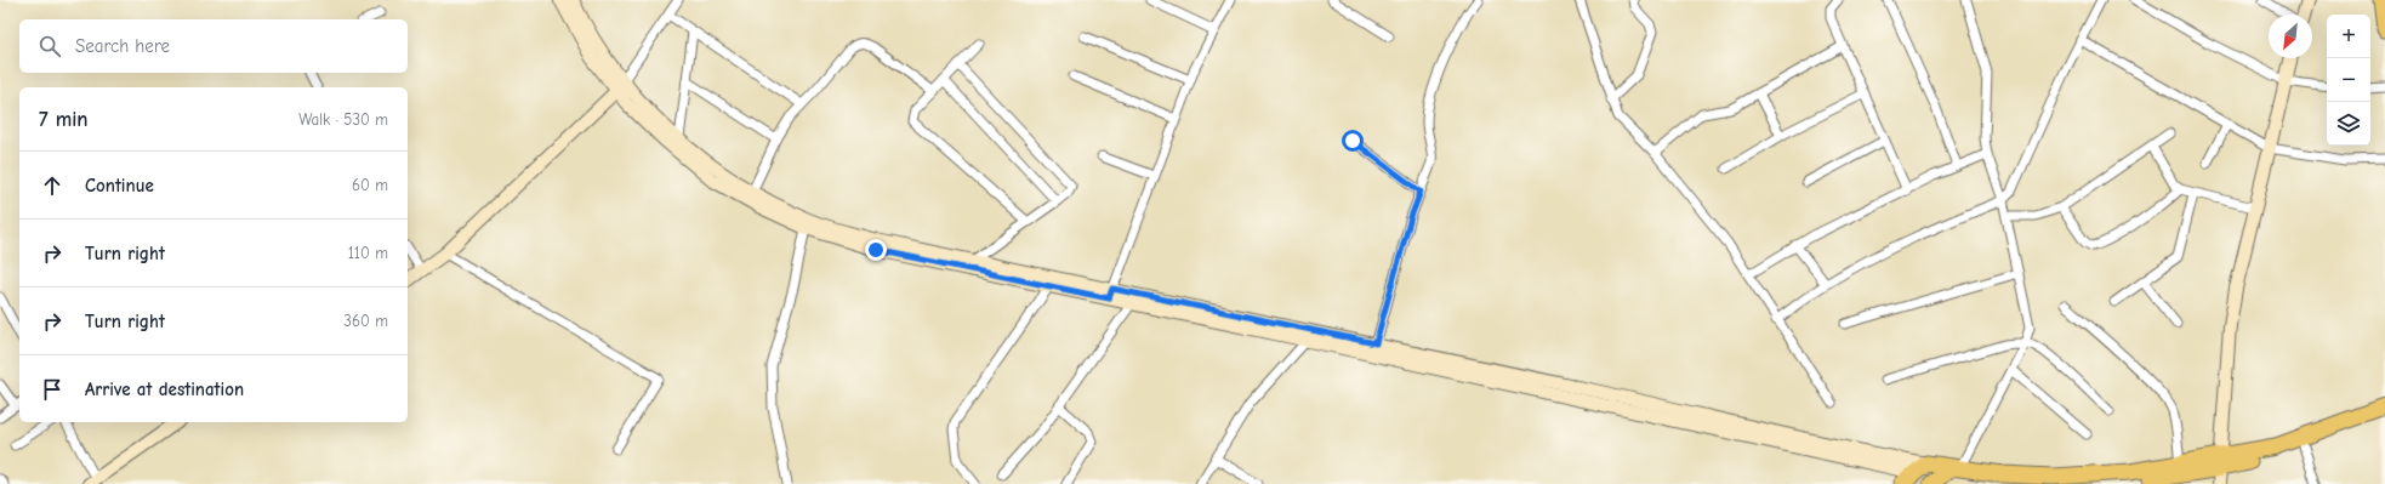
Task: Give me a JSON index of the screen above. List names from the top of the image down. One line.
{"north":"bottom left","page":{"map_buttons":["+","−"],"search":"Search here","heading":["7 min","Walk · 530 m"],"list":[["Continue","60 m"],["Turn right","110 m"],["Turn right","360 m"],"Arrive at destination"]}}
